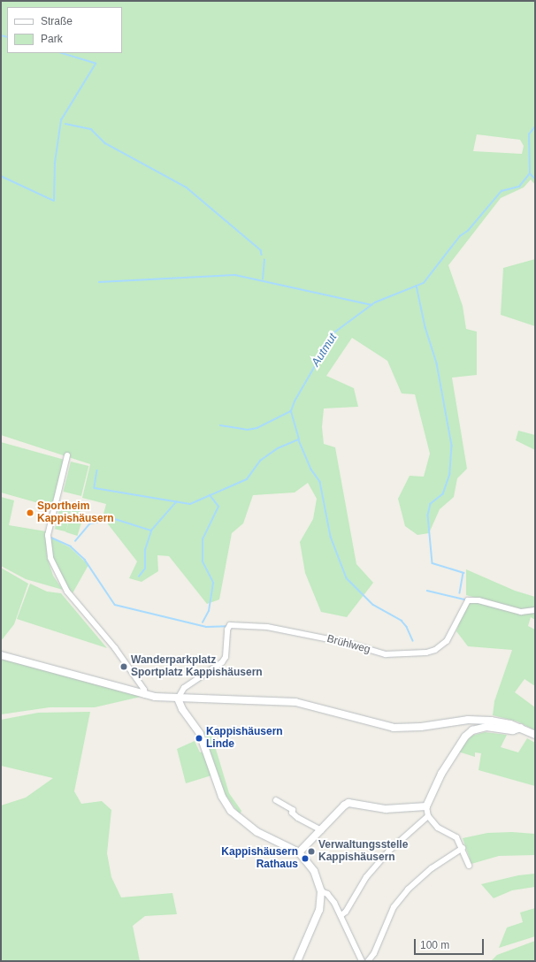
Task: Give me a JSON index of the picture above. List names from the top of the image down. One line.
{"streets":{"street":["Brühlweg"]},"water":["Autmut"],"places":["Sportheim Kappishäusern","Wanderparkplatz Sportplatz Kappishäusern","Kappishäusern Linde","Verwaltungsstelle Kappishäusern","Kappishäusern Rathaus"],"legend":["Straße","Park"],"scale_bar":"100 m"}
